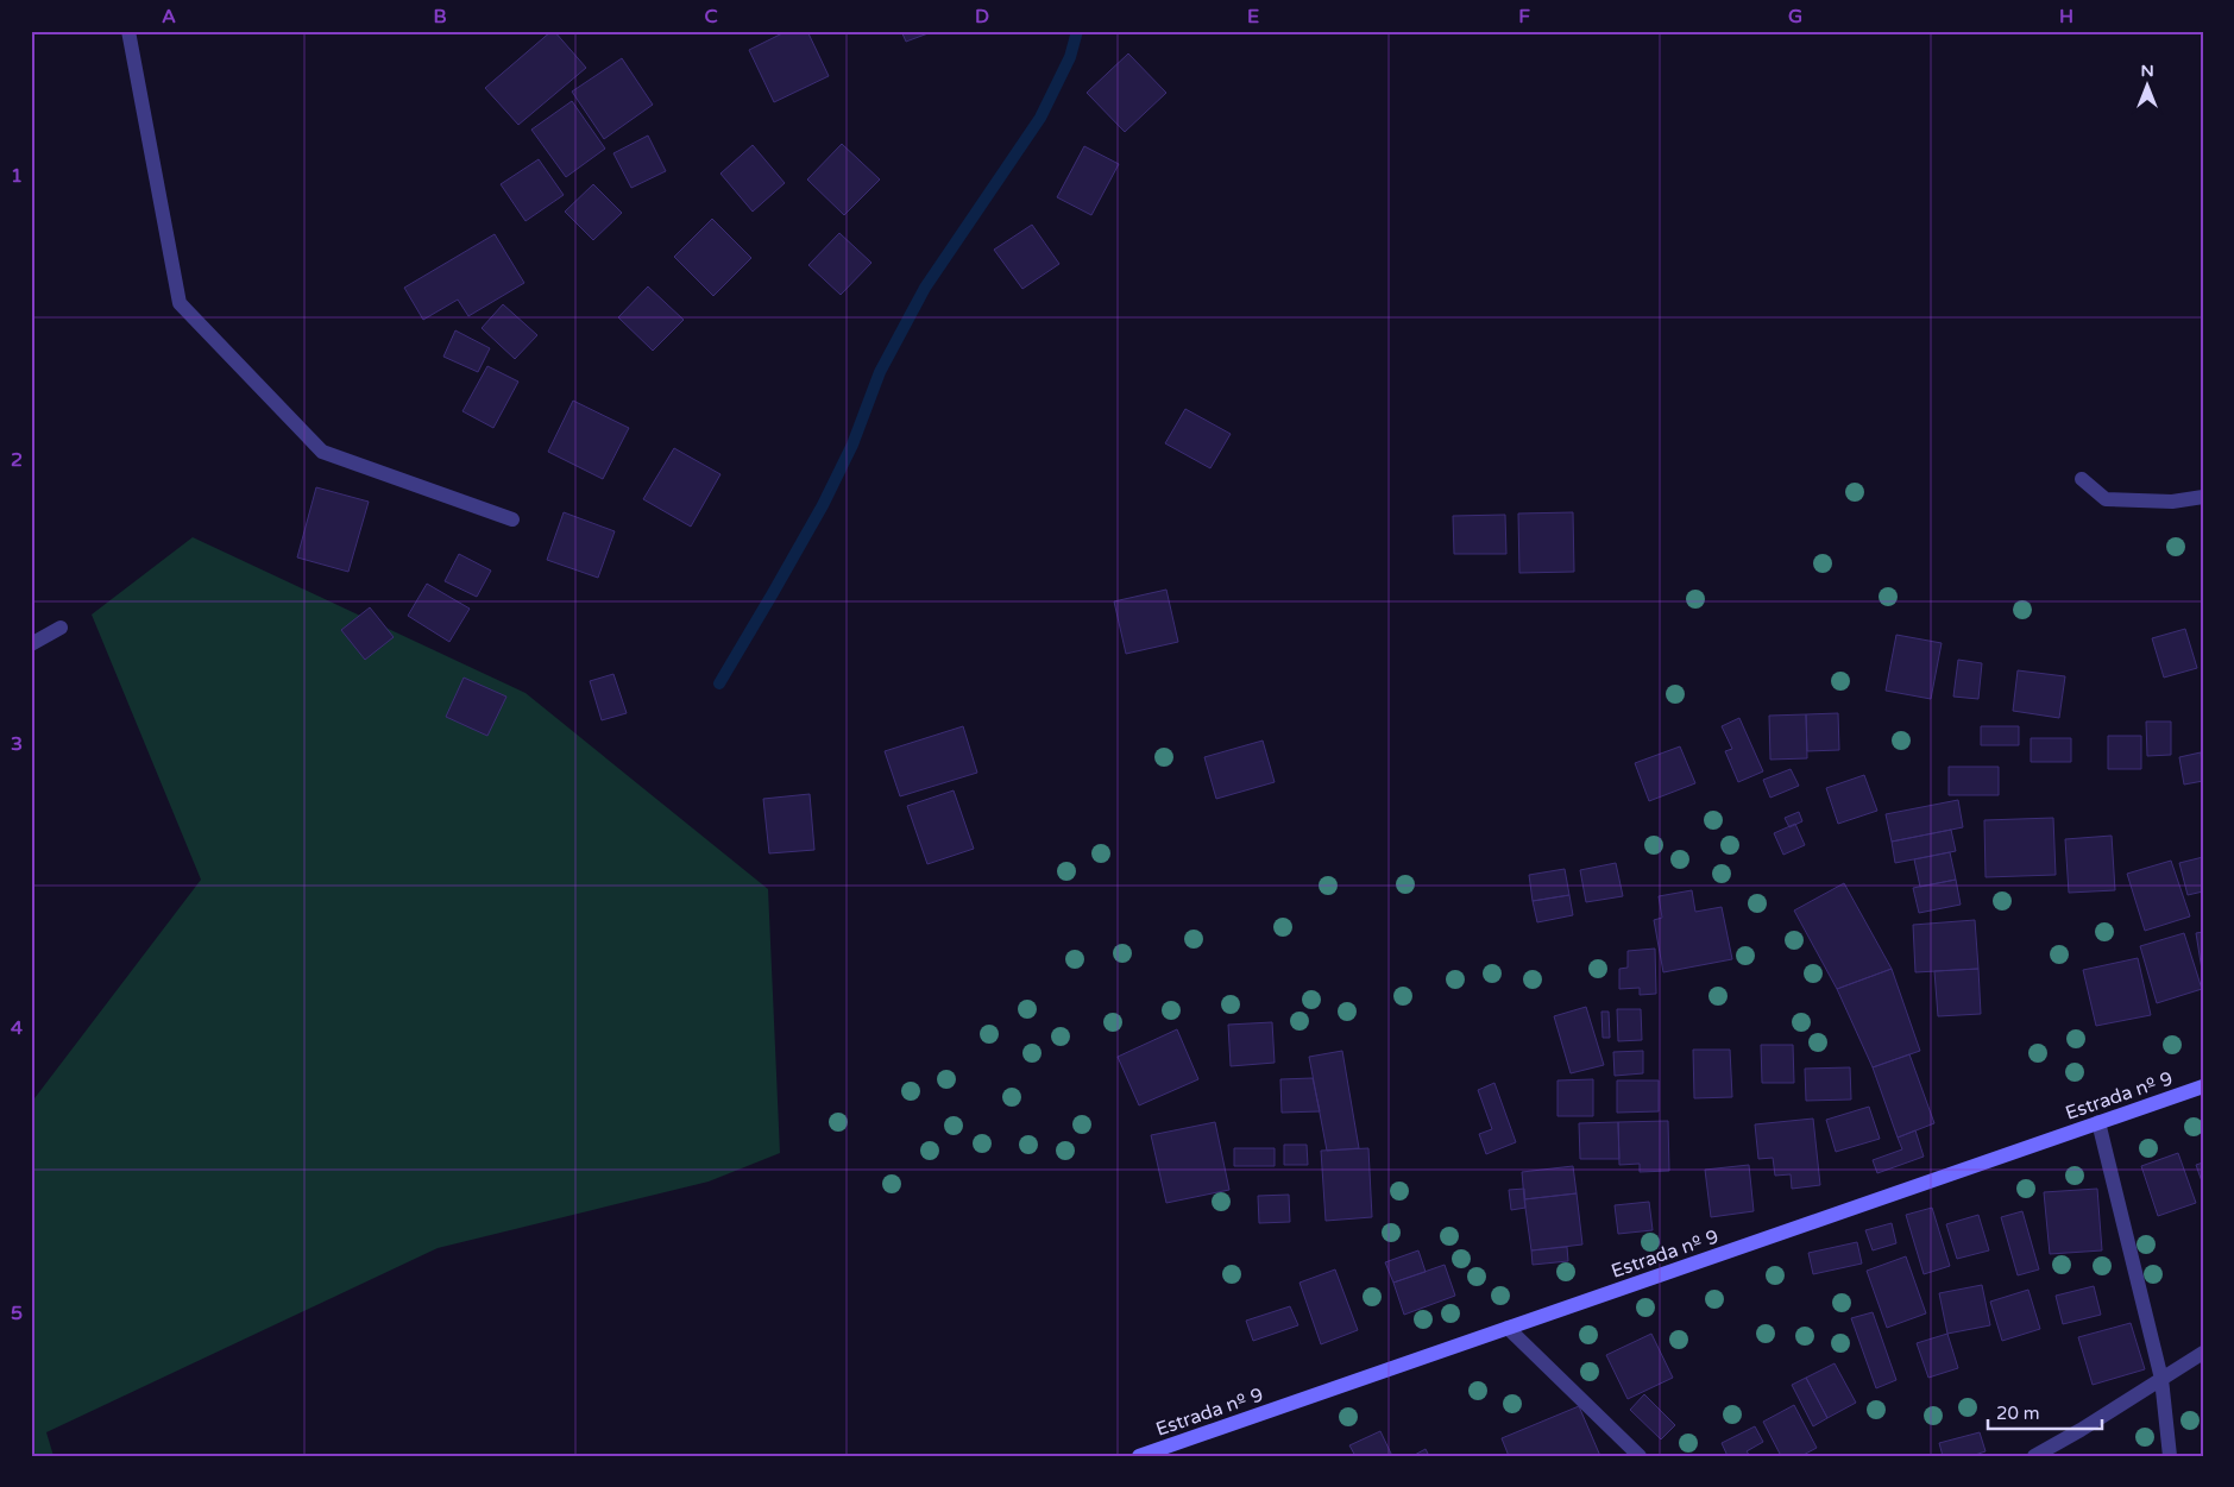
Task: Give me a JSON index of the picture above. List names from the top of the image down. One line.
{"streets":{"main road":["Estrada nº 9"]},"scale_bar":"20 m","north":"top","grid":{"columns":["A","B","C","D","E","F","G","H"],"rows":["1","2","3","4","5"]}}
